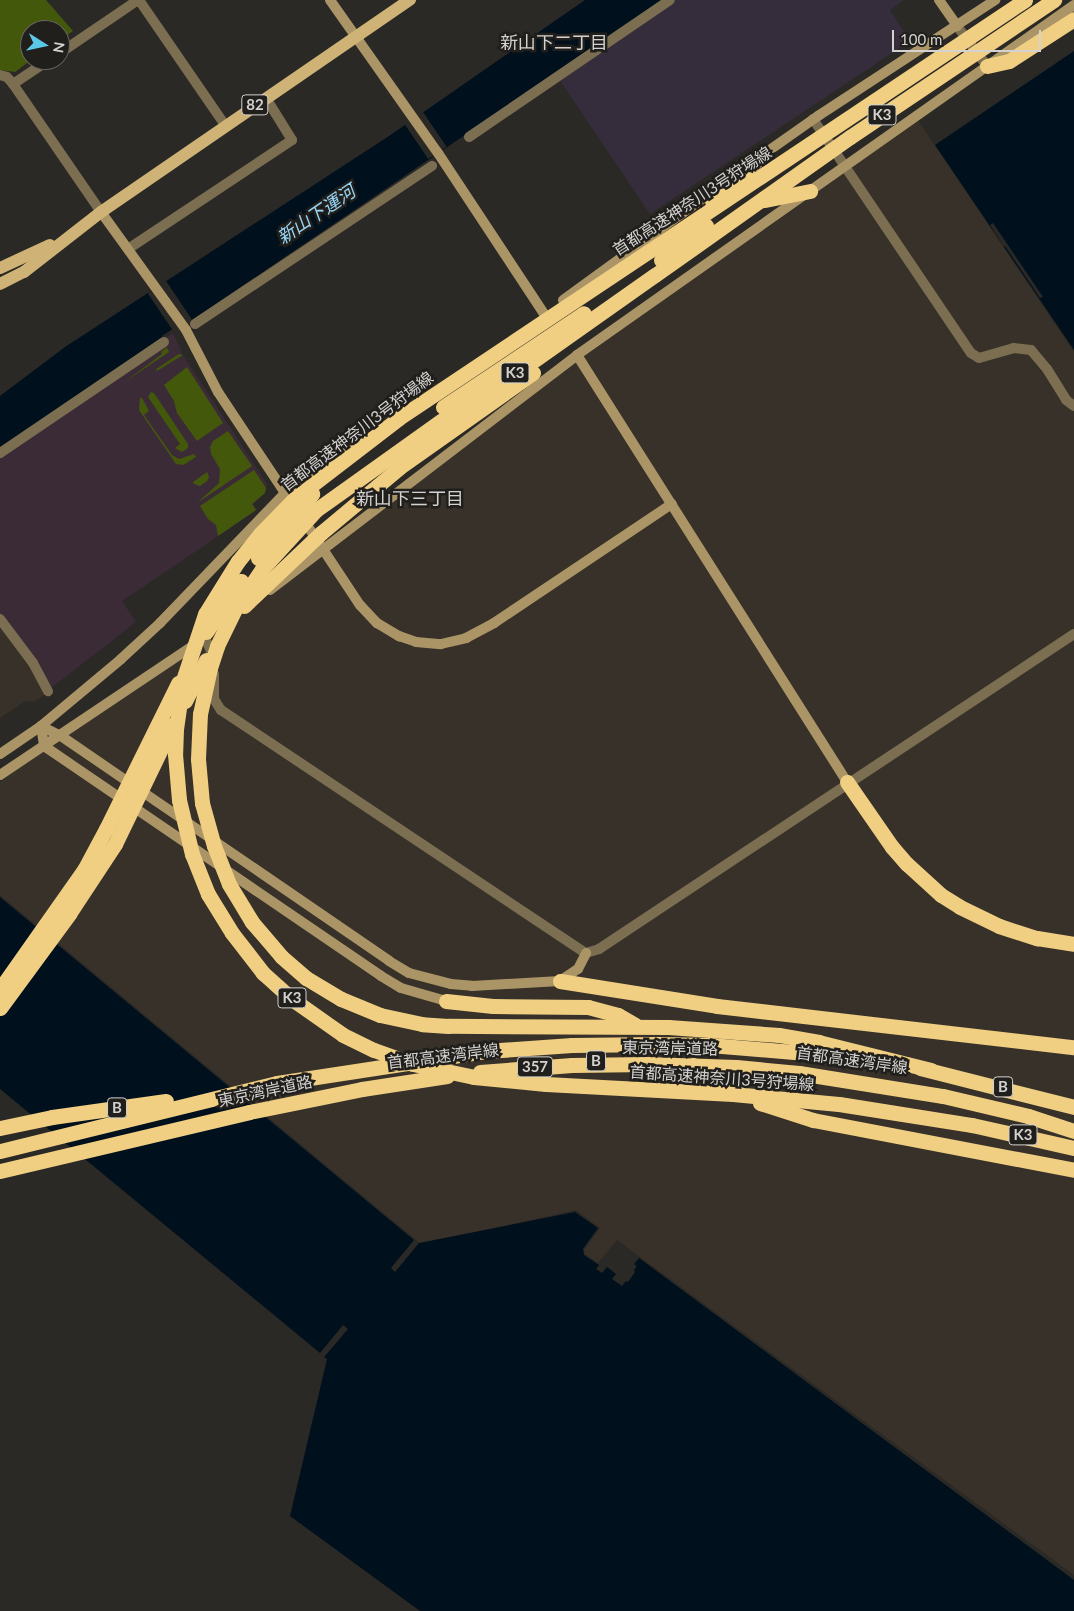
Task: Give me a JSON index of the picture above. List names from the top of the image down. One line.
{"streets":{"highway":["K3","首都高速神奈川3号狩場線","東京湾岸道路","首都高速湾岸線","B","357"],"main road":["82"]},"crossings":[["K3","首都高速神奈川3号狩場線"],["K3","首都高速湾岸線"],["東京湾岸道路","首都高速湾岸線"],["首都高速湾岸線","B"]],"districts":["新山下二丁目","新山下三丁目"],"water":["新山下運河"],"scale_bar":"100 m","north":"right"}
